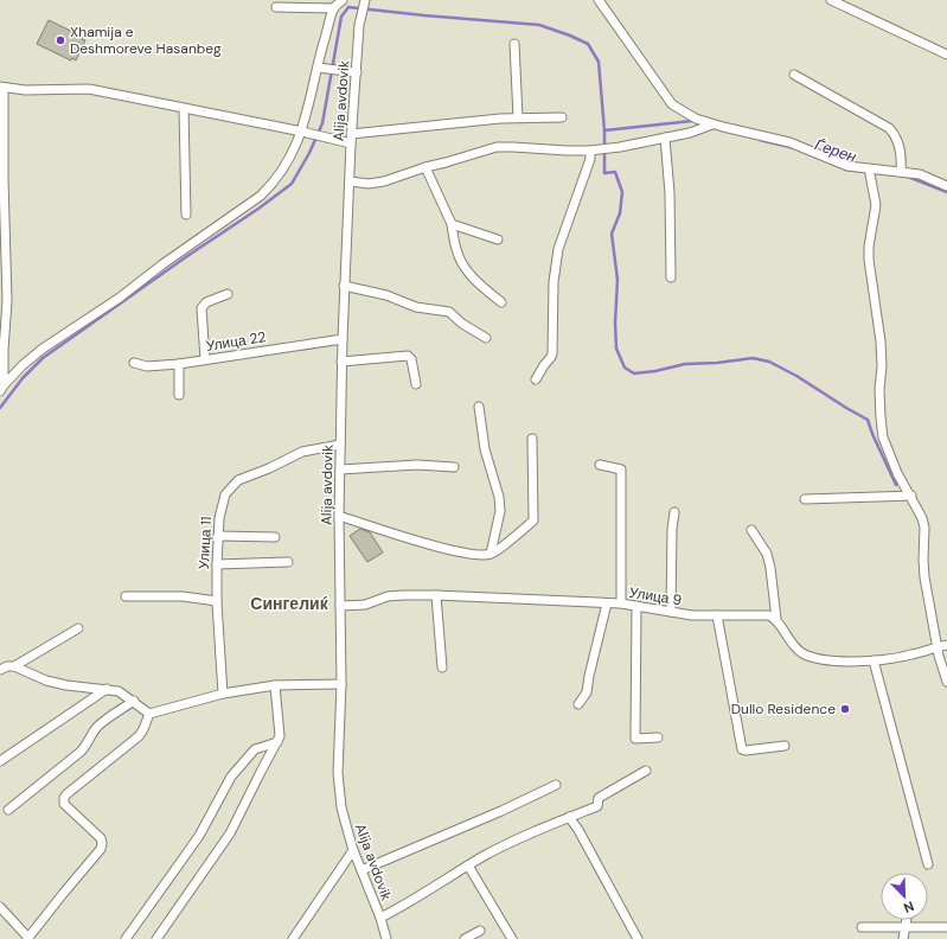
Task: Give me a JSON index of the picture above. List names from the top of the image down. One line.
{"streets":{"street":["Alija avdovik","Улица 22","Улица 11","Улица 9"]},"crossings":[["Alija avdovik","Улица 22"],["Alija avdovik","Улица 11"],["Alija avdovik","Улица 9"]],"districts":["Сингелиќ"],"water":["Ѓерен"],"places":["Xhamija e Deshmoreve Hasanbeg","Dullo Residence"],"north":"bottom right"}
